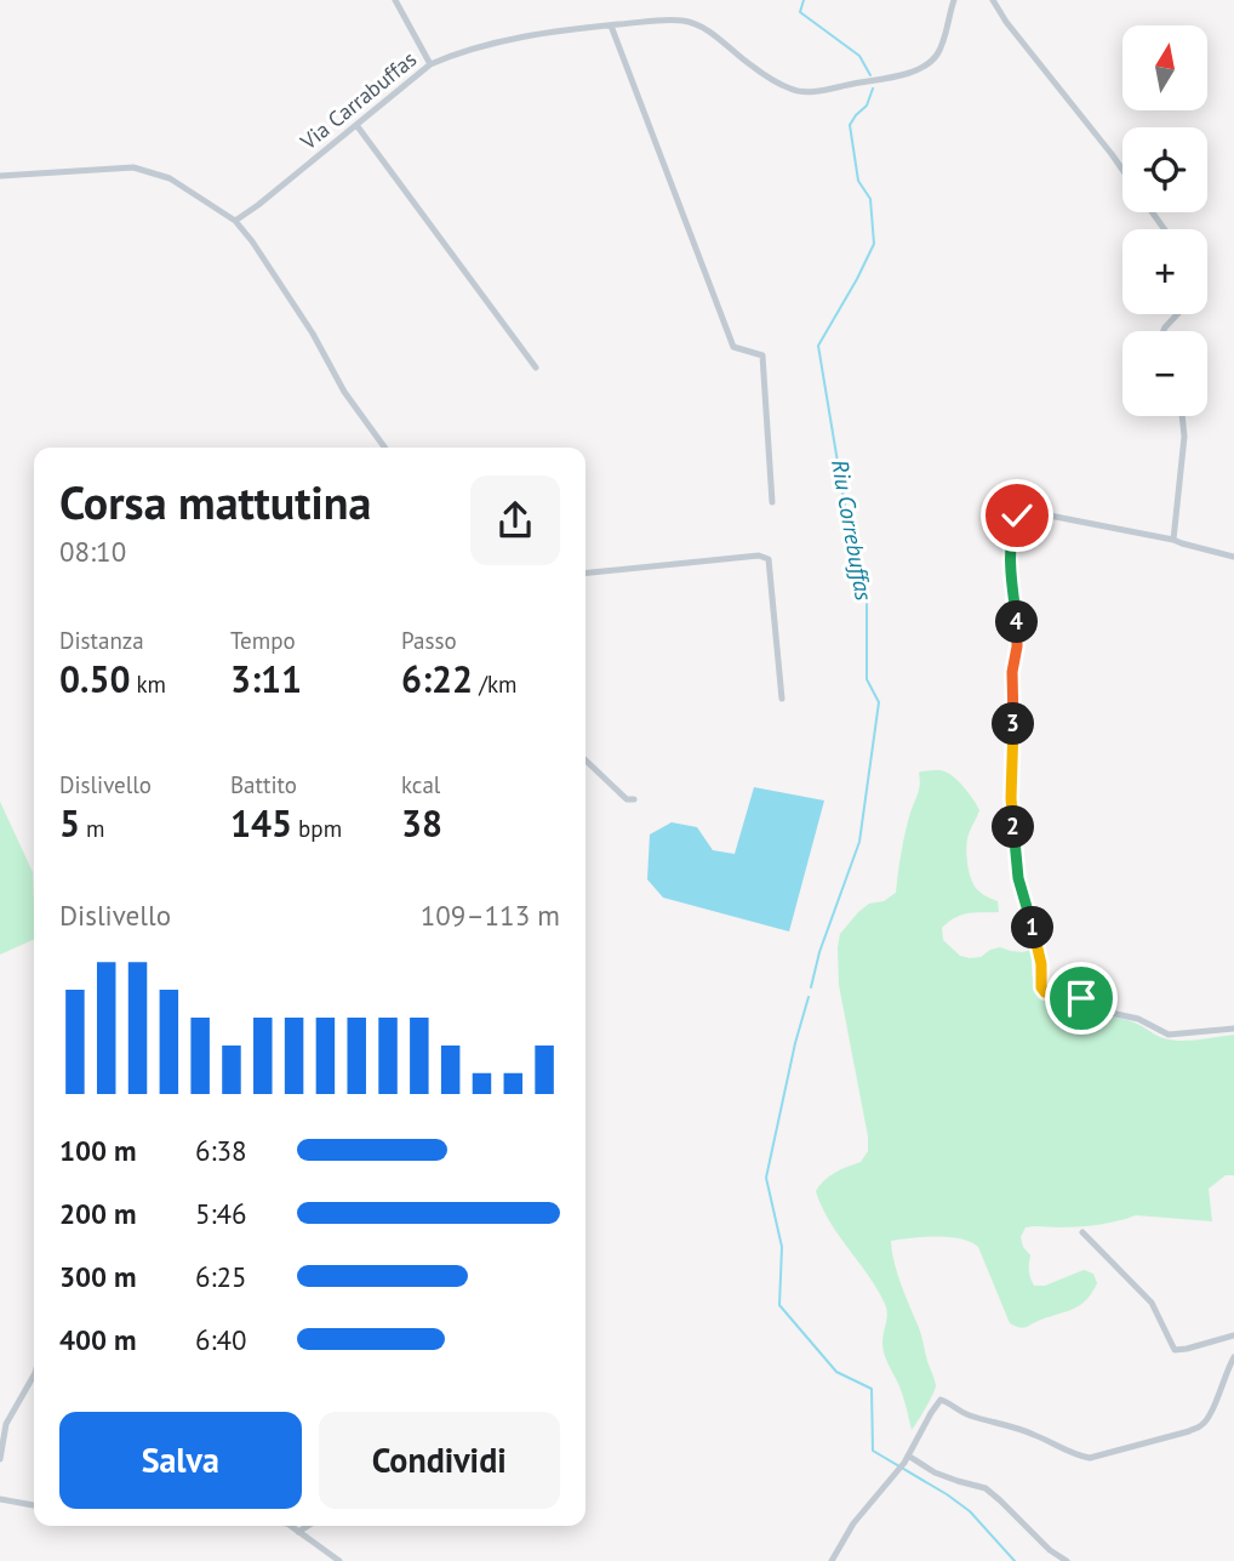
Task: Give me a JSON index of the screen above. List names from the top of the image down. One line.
{"streets":{"street":["Via Carrabuffas"]},"water":["Riu Correbuffas"],"north":"top","page":{"map_buttons":["+","−"],"heading":["Corsa mattutina","08:10"],"stats":[["Distanza","0.50 km"],["Tempo","3:11"],["Passo","6:22 /km"],["Dislivello","5 m"],["Battito","145 bpm"],["kcal","38"]],"pins":["4","3","2","1"],"chart":["Dislivello","109–113 m"],"list":[{"name":"100 m","note":"6:38"},{"name":"200 m","note":"5:46"},{"name":"300 m","note":"6:25"},{"name":"400 m","note":"6:40"}],"buttons":["Salva","Condividi"]}}
